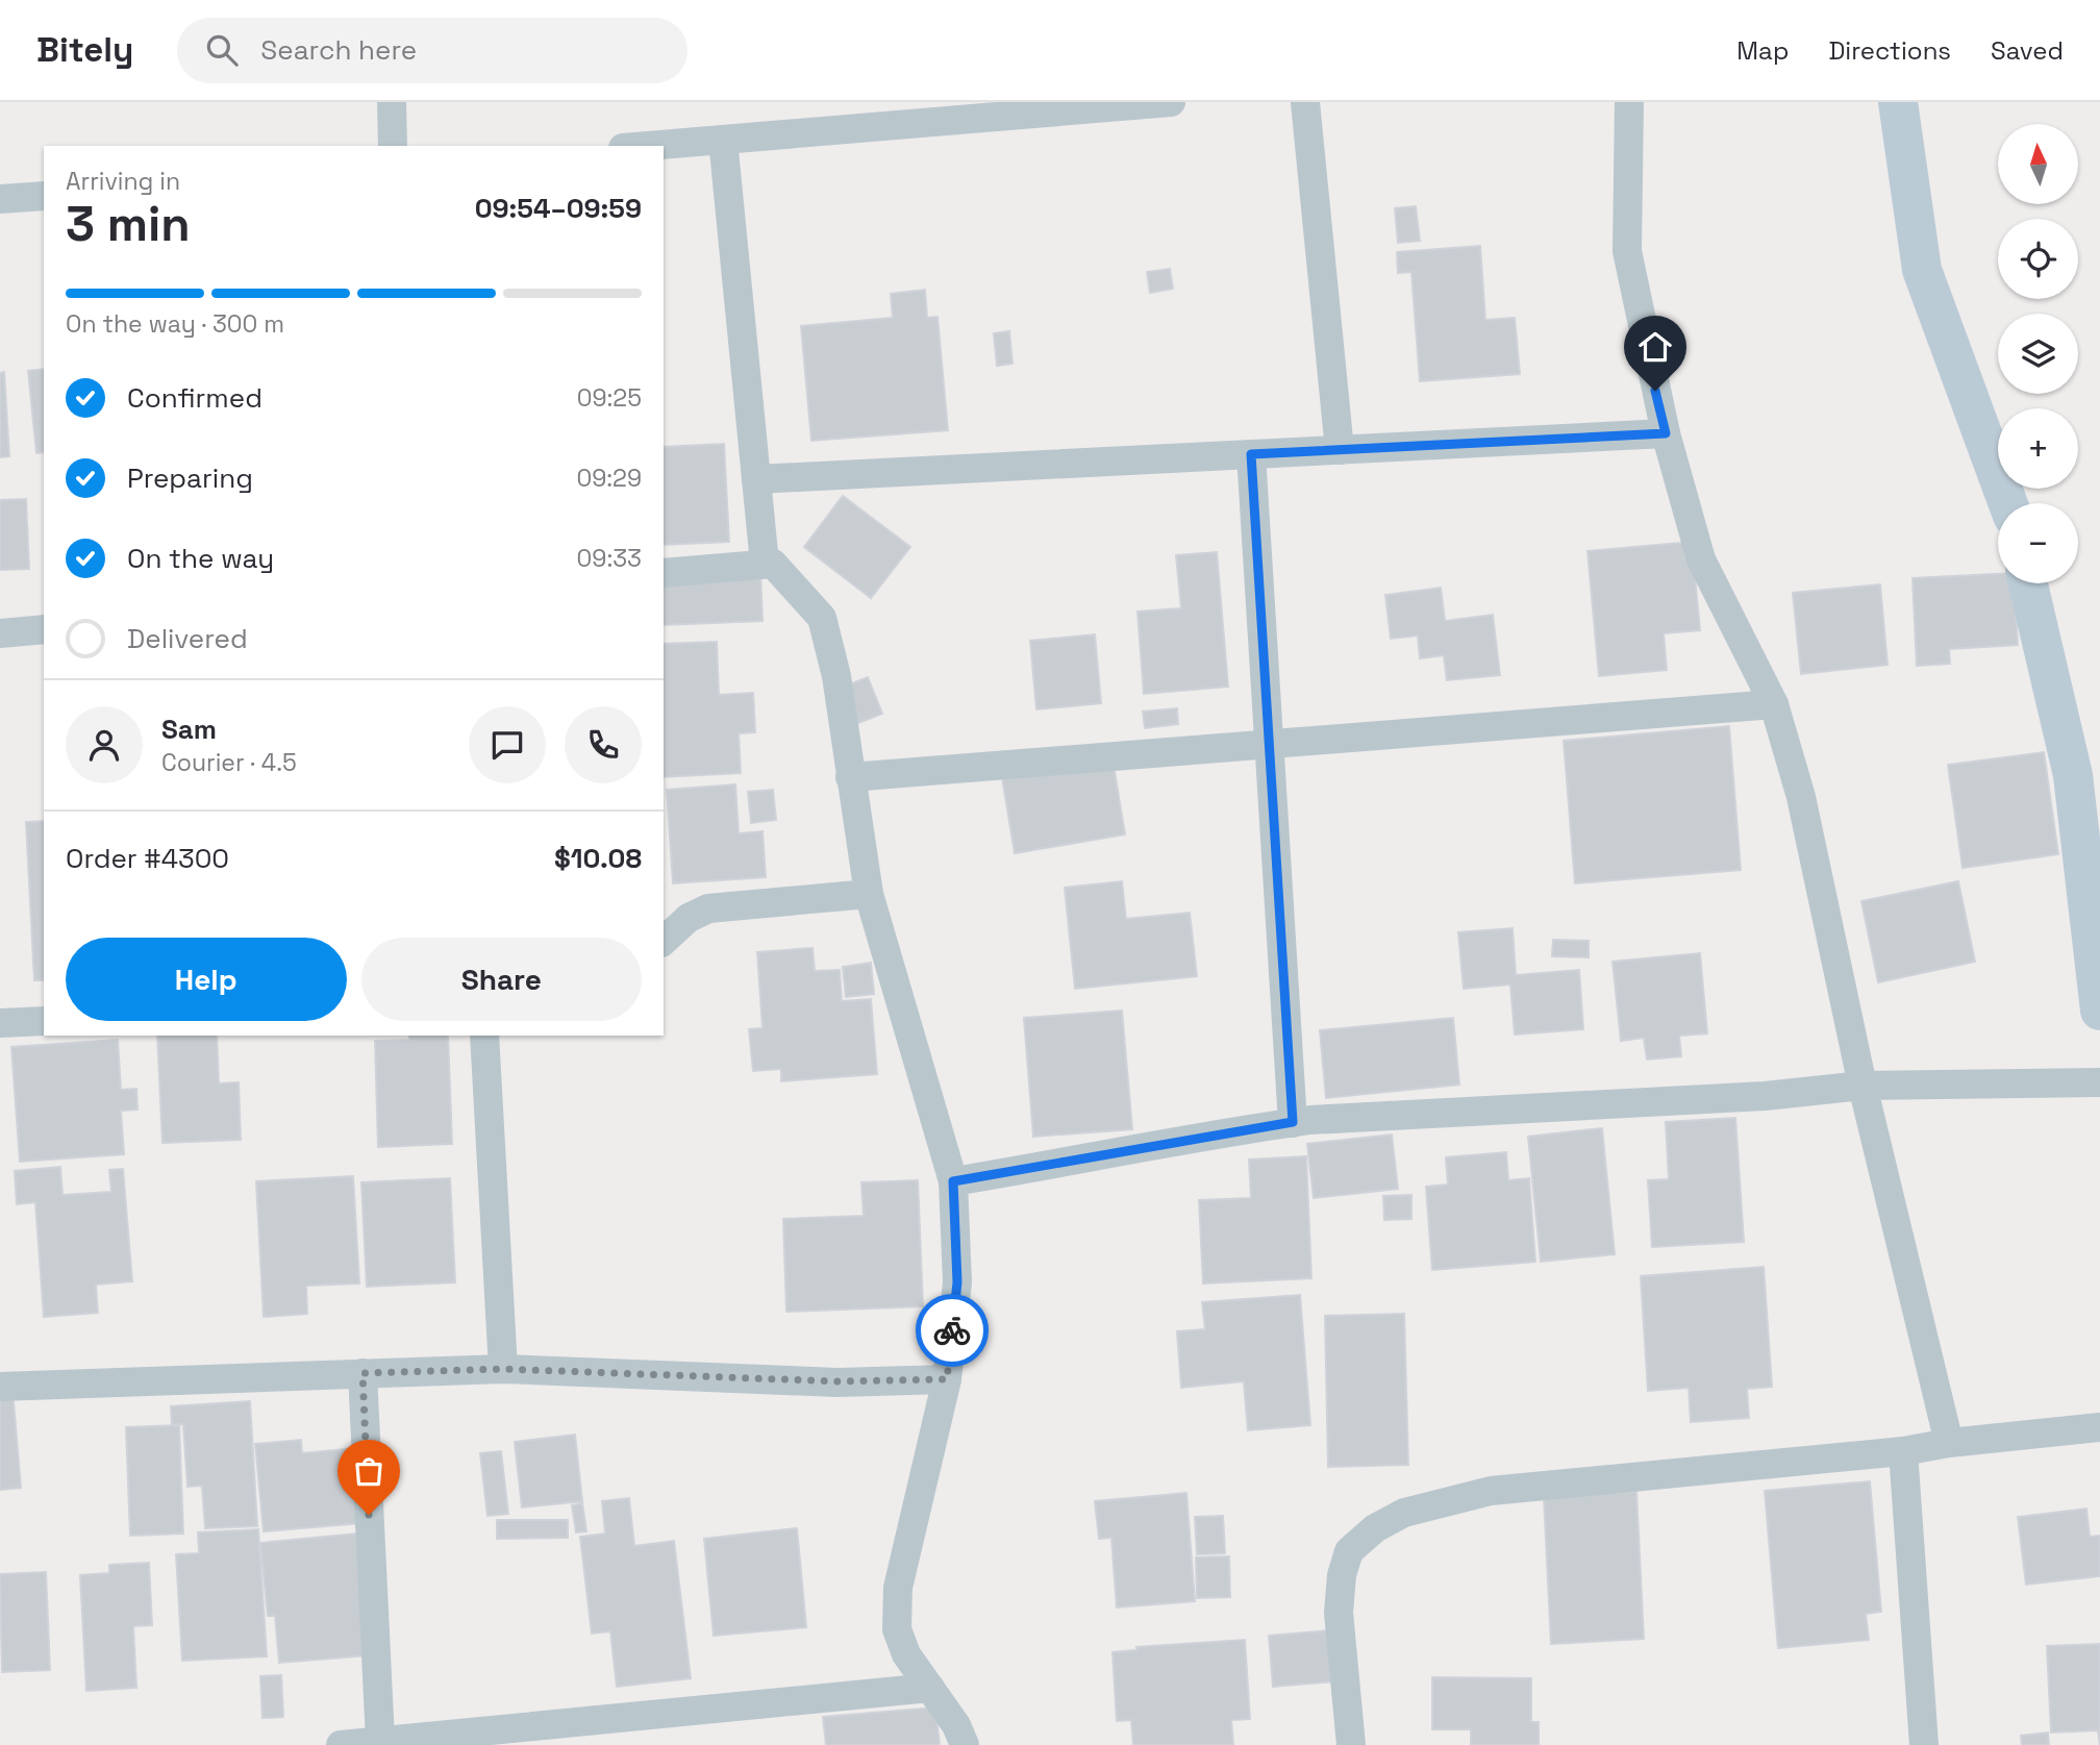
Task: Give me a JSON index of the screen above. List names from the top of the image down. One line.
{"north":"top","page":{"header":"Bitely","search":"Search here","nav":["Map","Directions","Saved"],"map_buttons":["+","−"],"heading":["3 min","Arriving in","09:54–09:59"],"panel":["Sam","Courier · 4.5","Order #4300","$10.08"],"bar":"On the way · 300 m","list":[["Confirmed","09:25"],["Preparing","09:29"],["On the way","09:33"],"Delivered"],"buttons":["Help","Share"]}}
